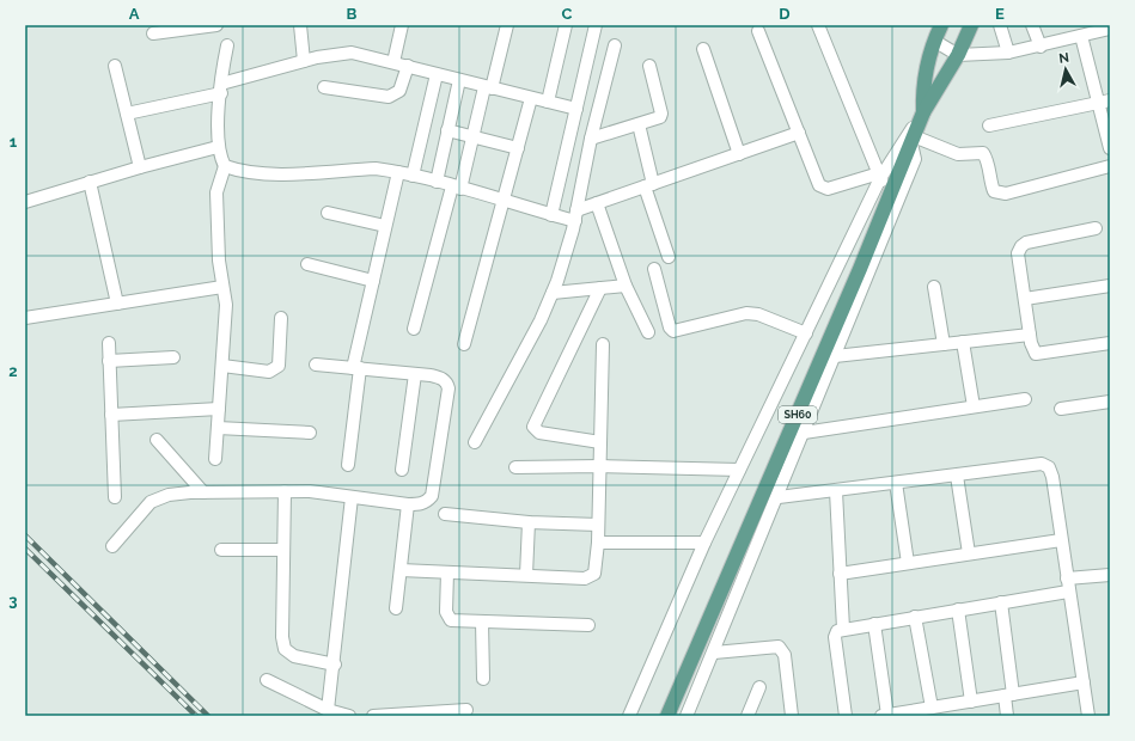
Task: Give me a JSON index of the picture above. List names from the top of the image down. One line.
{"streets":{"main road":["SH60"]},"north":"top","grid":{"columns":["A","B","C","D","E"],"rows":["1","2","3"]}}
